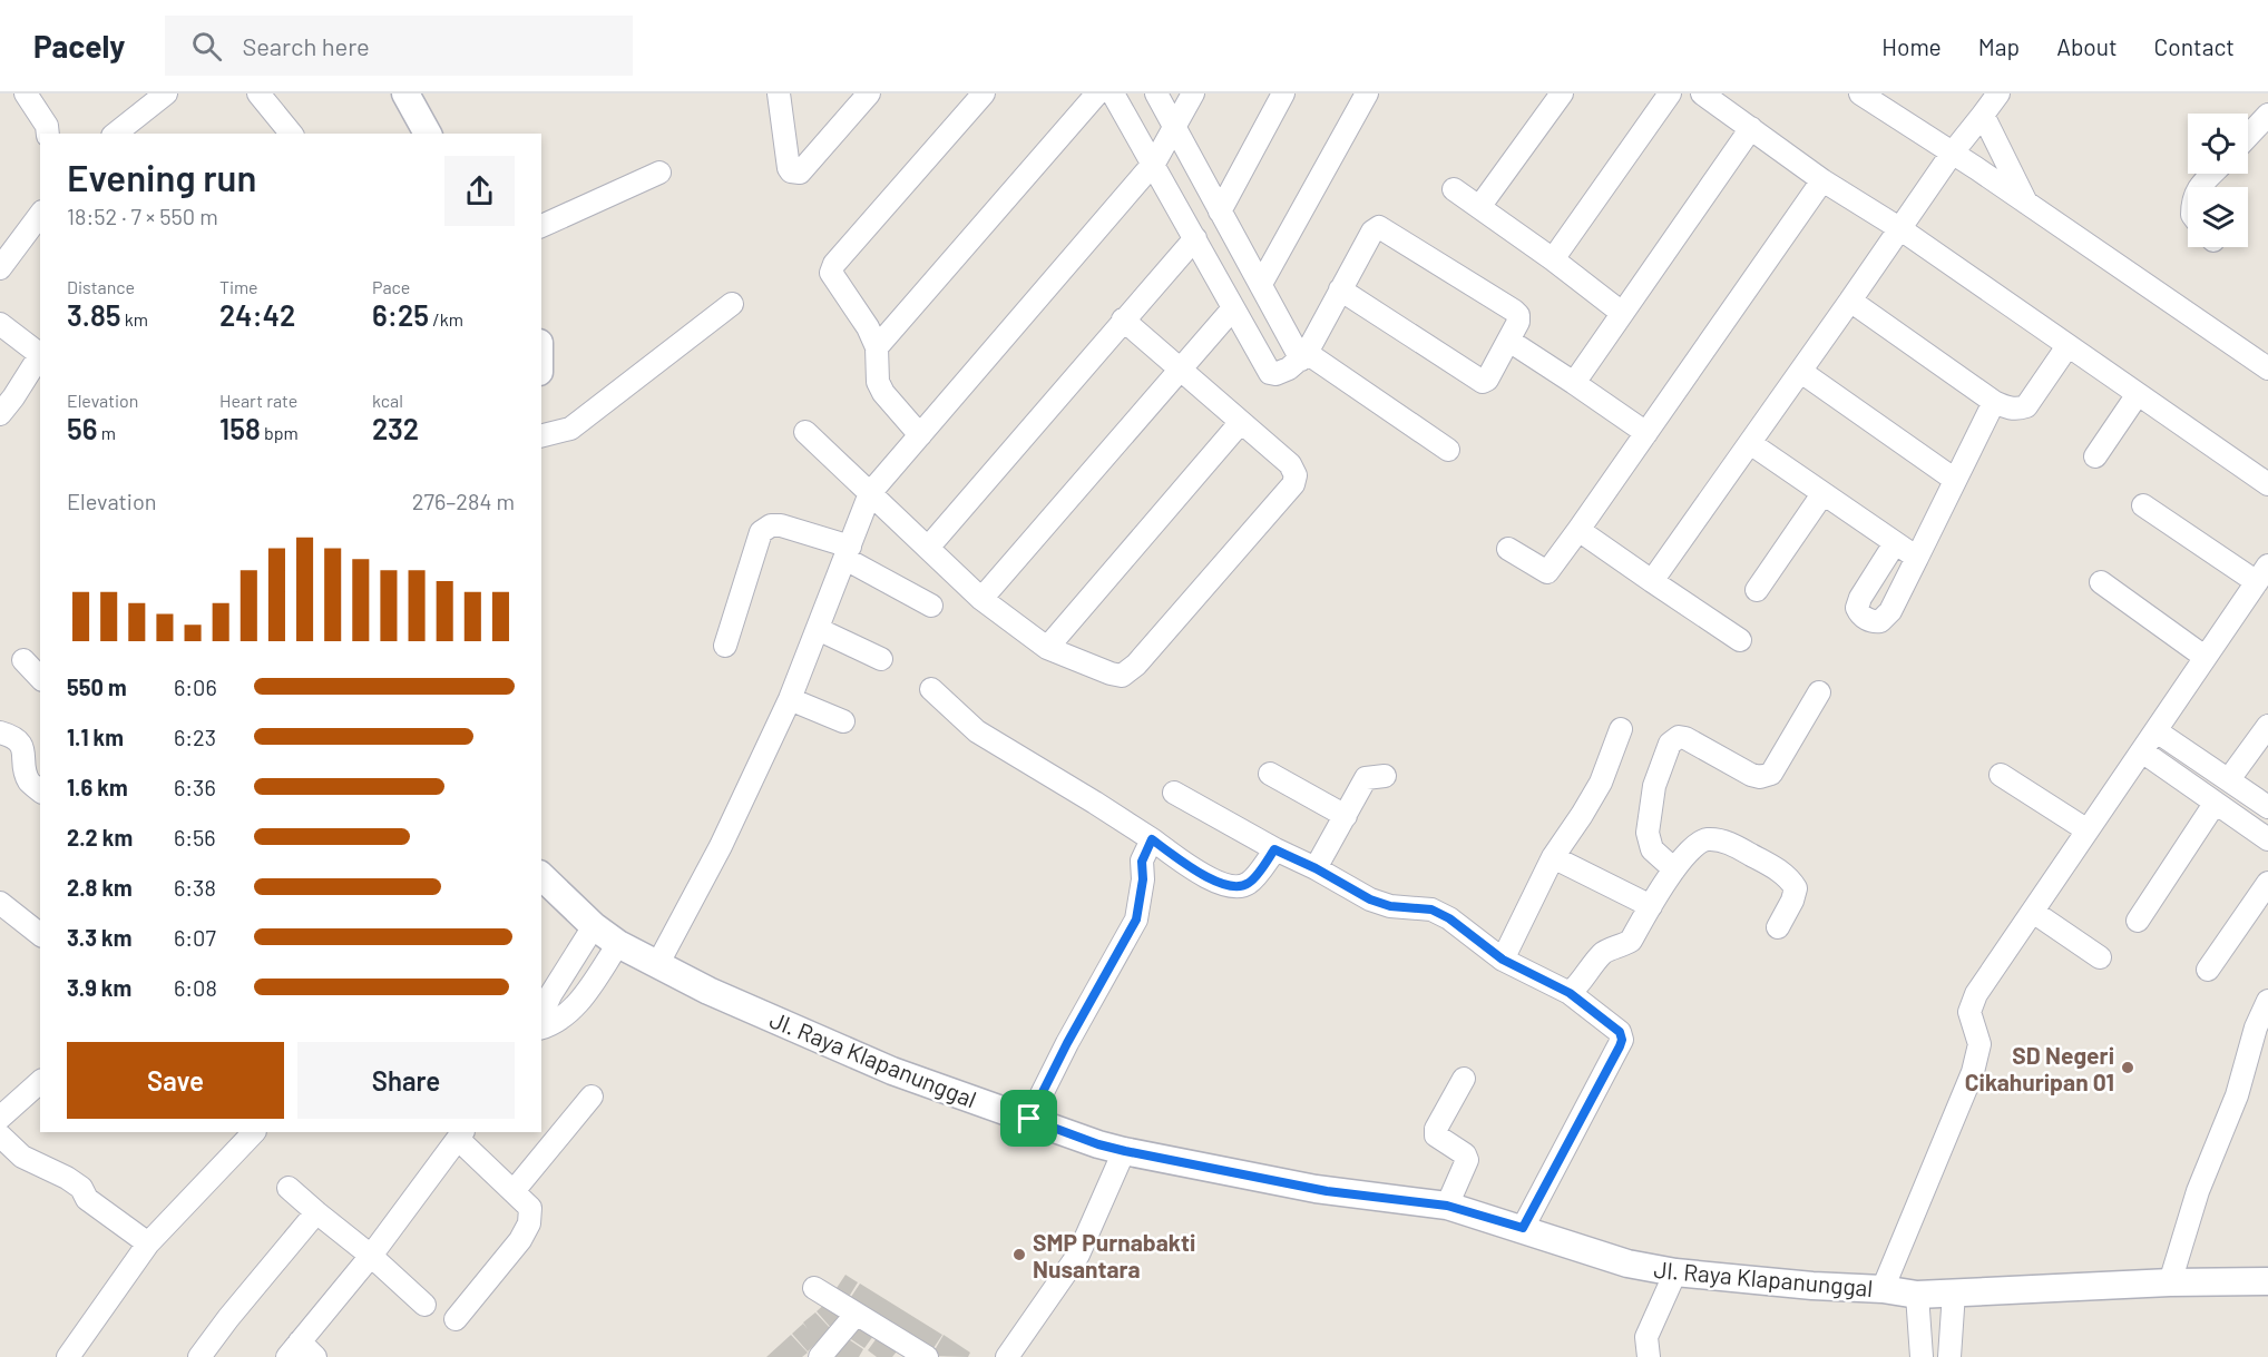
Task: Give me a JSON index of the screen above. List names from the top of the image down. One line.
{"streets":{"street":["Jl. Raya Klapanunggal"]},"places":["SD Negeri Cikahuripan 01","SMP Purnabakti Nusantara"],"page":{"header":"Pacely","search":"Search here","nav":["Home","Map","About","Contact"],"heading":["Evening run","18:52 · 7 × 550 m"],"stats":[["Distance","3.85 km"],["Time","24:42"],["Pace","6:25 /km"],["Elevation","56 m"],["Heart rate","158 bpm"],["kcal","232"]],"chart":["Elevation","276–284 m"],"list":[{"name":"550 m","note":"6:06"},{"name":"1.1 km","note":"6:23"},{"name":"1.6 km","note":"6:36"},{"name":"2.2 km","note":"6:56"},{"name":"2.8 km","note":"6:38"},{"name":"3.3 km","note":"6:07"},{"name":"3.9 km","note":"6:08"}],"buttons":["Save","Share"]}}
